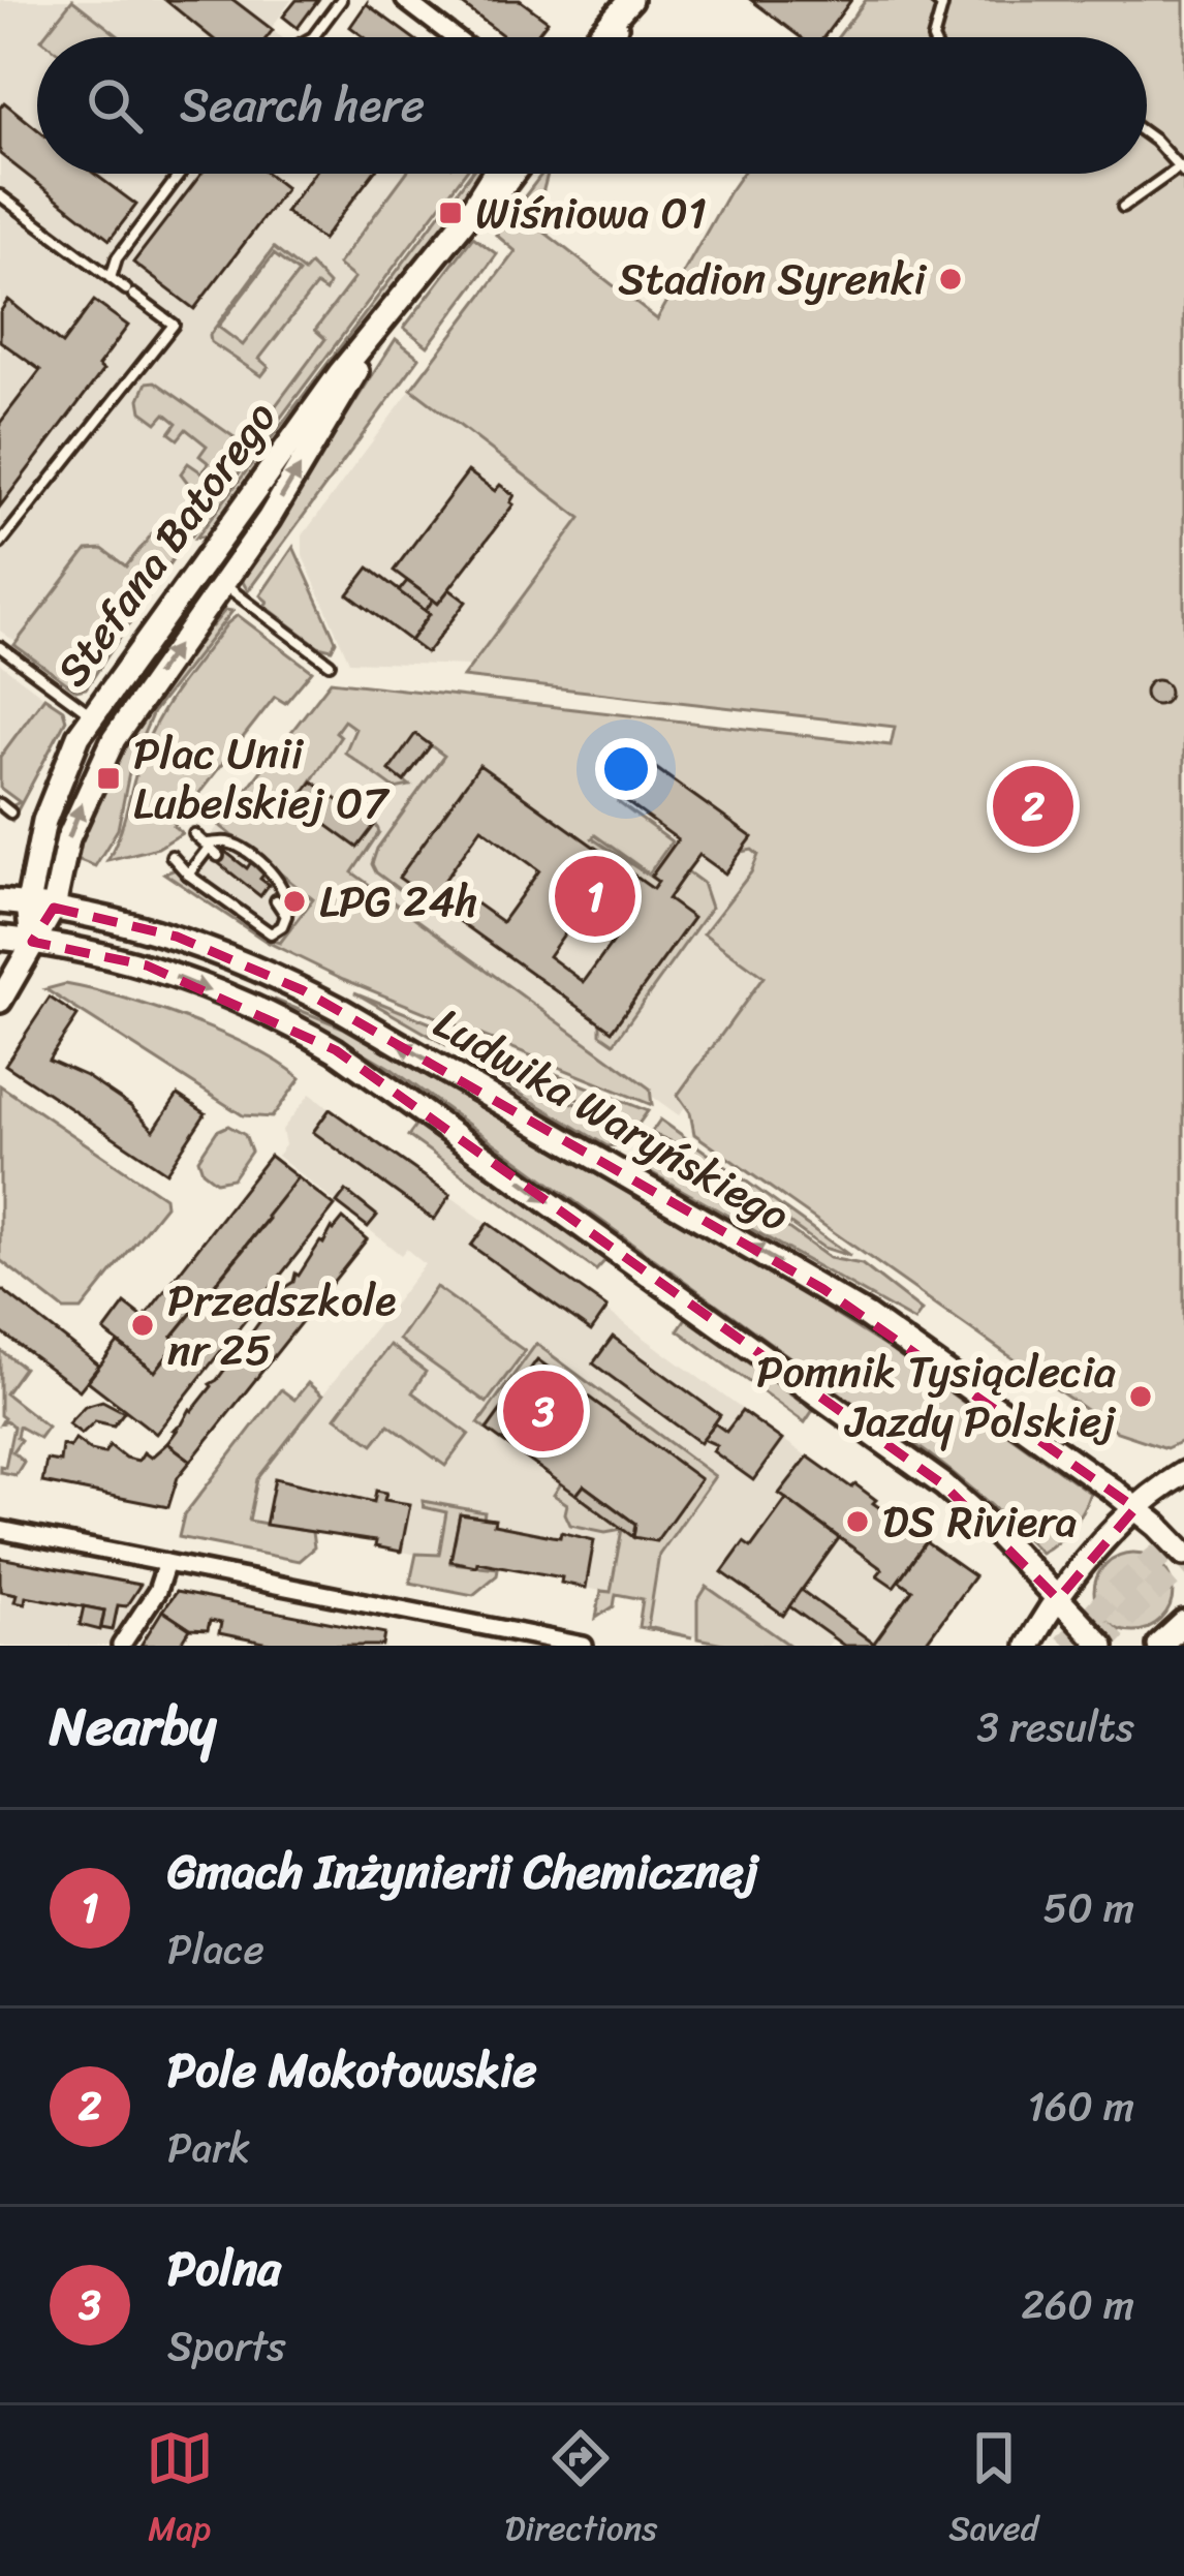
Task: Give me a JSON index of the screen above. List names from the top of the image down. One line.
{"streets":{"main road":["Stefana Batorego","Ludwika Waryńskiego"]},"crossings":[["Stefana Batorego","Ludwika Waryńskiego"]],"places":{"transit":["Wiśniowa 01","Plac Unii Lubelskiej 07"],"other":["Stadion Syrenki","LPG 24h","Przedszkole nr 25","Pomnik Tysiąclecia Jazdy Polskiej","DS Riviera"]},"page":{"search":"Search here","pins":["2","1","3"],"heading":["Nearby","3 results"],"list":[{"mark":"1","name":"Gmach Inżynierii Chemicznej","note":"Place","value":"50 m"},{"mark":"2","name":"Pole Mokotowskie","note":"Park","value":"160 m"},{"mark":"3","name":"Polna","note":"Sports","value":"260 m"}],"nav":["Map","Directions","Saved"]}}
